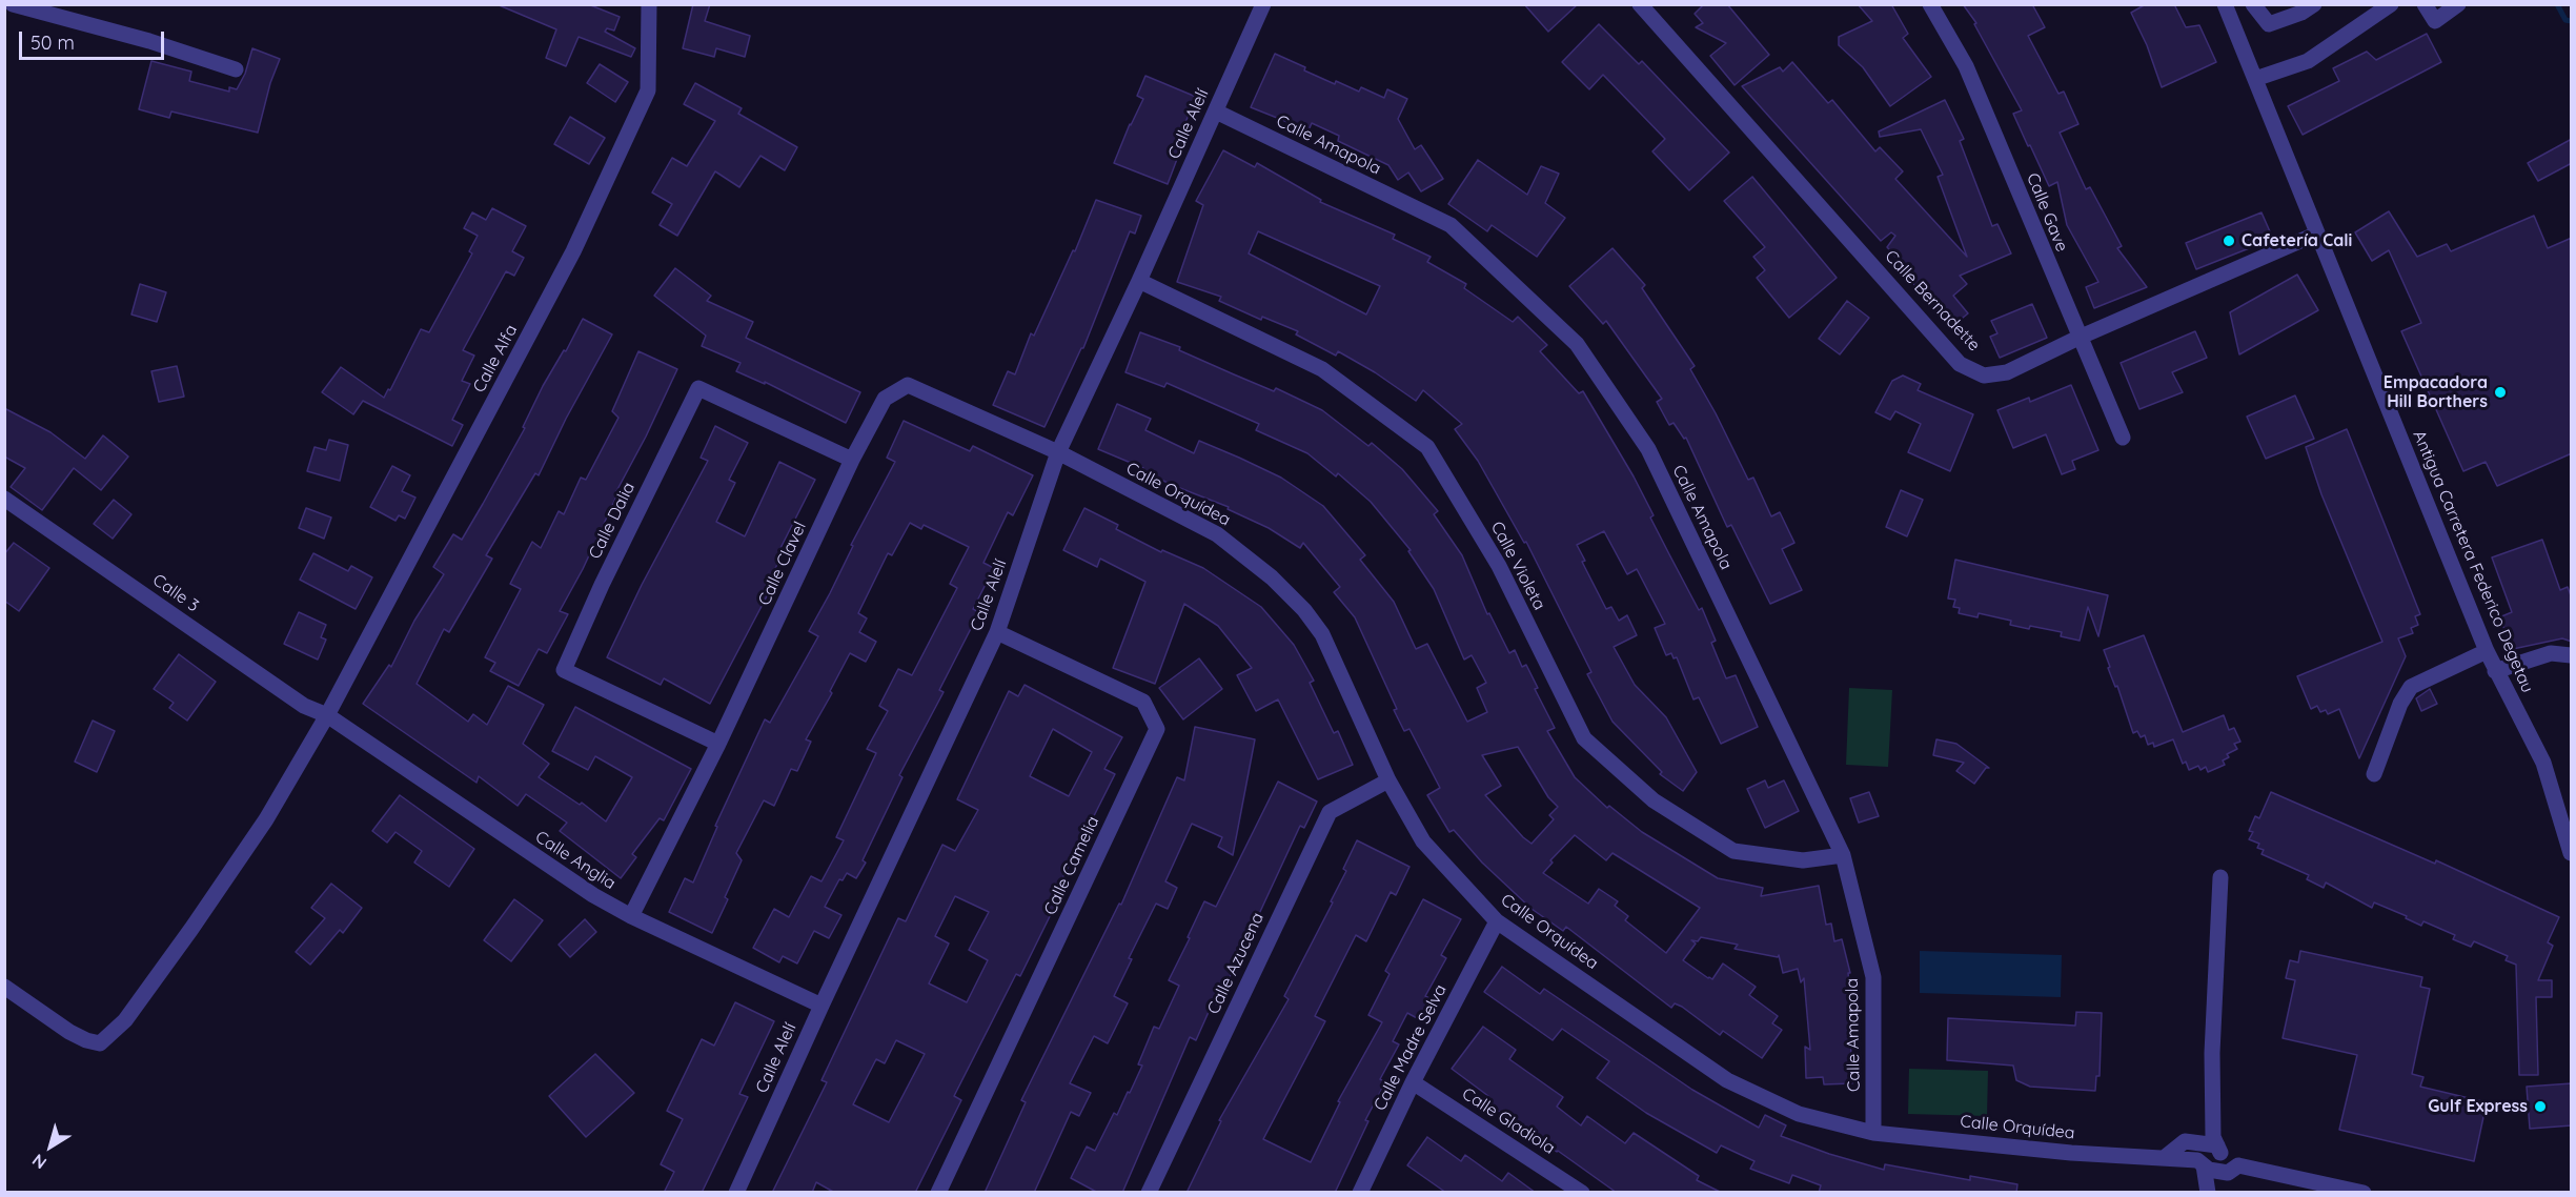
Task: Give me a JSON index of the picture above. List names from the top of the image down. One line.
{"streets":{"street":["Calle Alelí","Calle Amapola","Calle Gave","Calle Bernadette","Calle Alfa","Calle Orquídea","Calle Dalia","Antigua Carretera Federico Degetau","Calle Clavel","Calle Violeta","Calle 3","Calle Anglia","Calle Camelia","Calle Azucena","Calle Madre Selva","Calle Gladiola"]},"crossings":[["Calle Alelí","Calle Amapola"],["Calle Alelí","Calle Orquídea"],["Calle Alelí","Calle Clavel"],["Calle Alelí","Calle Violeta"],["Calle Alelí","Calle Anglia"],["Calle Alelí","Calle Camelia"],["Calle Amapola","Calle Orquídea"],["Calle Amapola","Calle Violeta"],["Calle Gave","Calle Bernadette"],["Calle Bernadette","Antigua Carretera Federico Degetau"],["Calle Alfa","Calle 3"],["Calle Alfa","Calle Anglia"],["Calle Orquídea","Calle Clavel"],["Calle Orquídea","Calle Azucena"],["Calle Orquídea","Calle Madre Selva"],["Calle Dalia","Calle Clavel"],["Calle Clavel","Calle Anglia"],["Calle 3","Calle Anglia"],["Calle Madre Selva","Calle Gladiola"]],"places":["Cafetería Cali","Empacadora Hill Borthers","Gulf Express"],"scale_bar":"50 m","north":"bottom left"}
